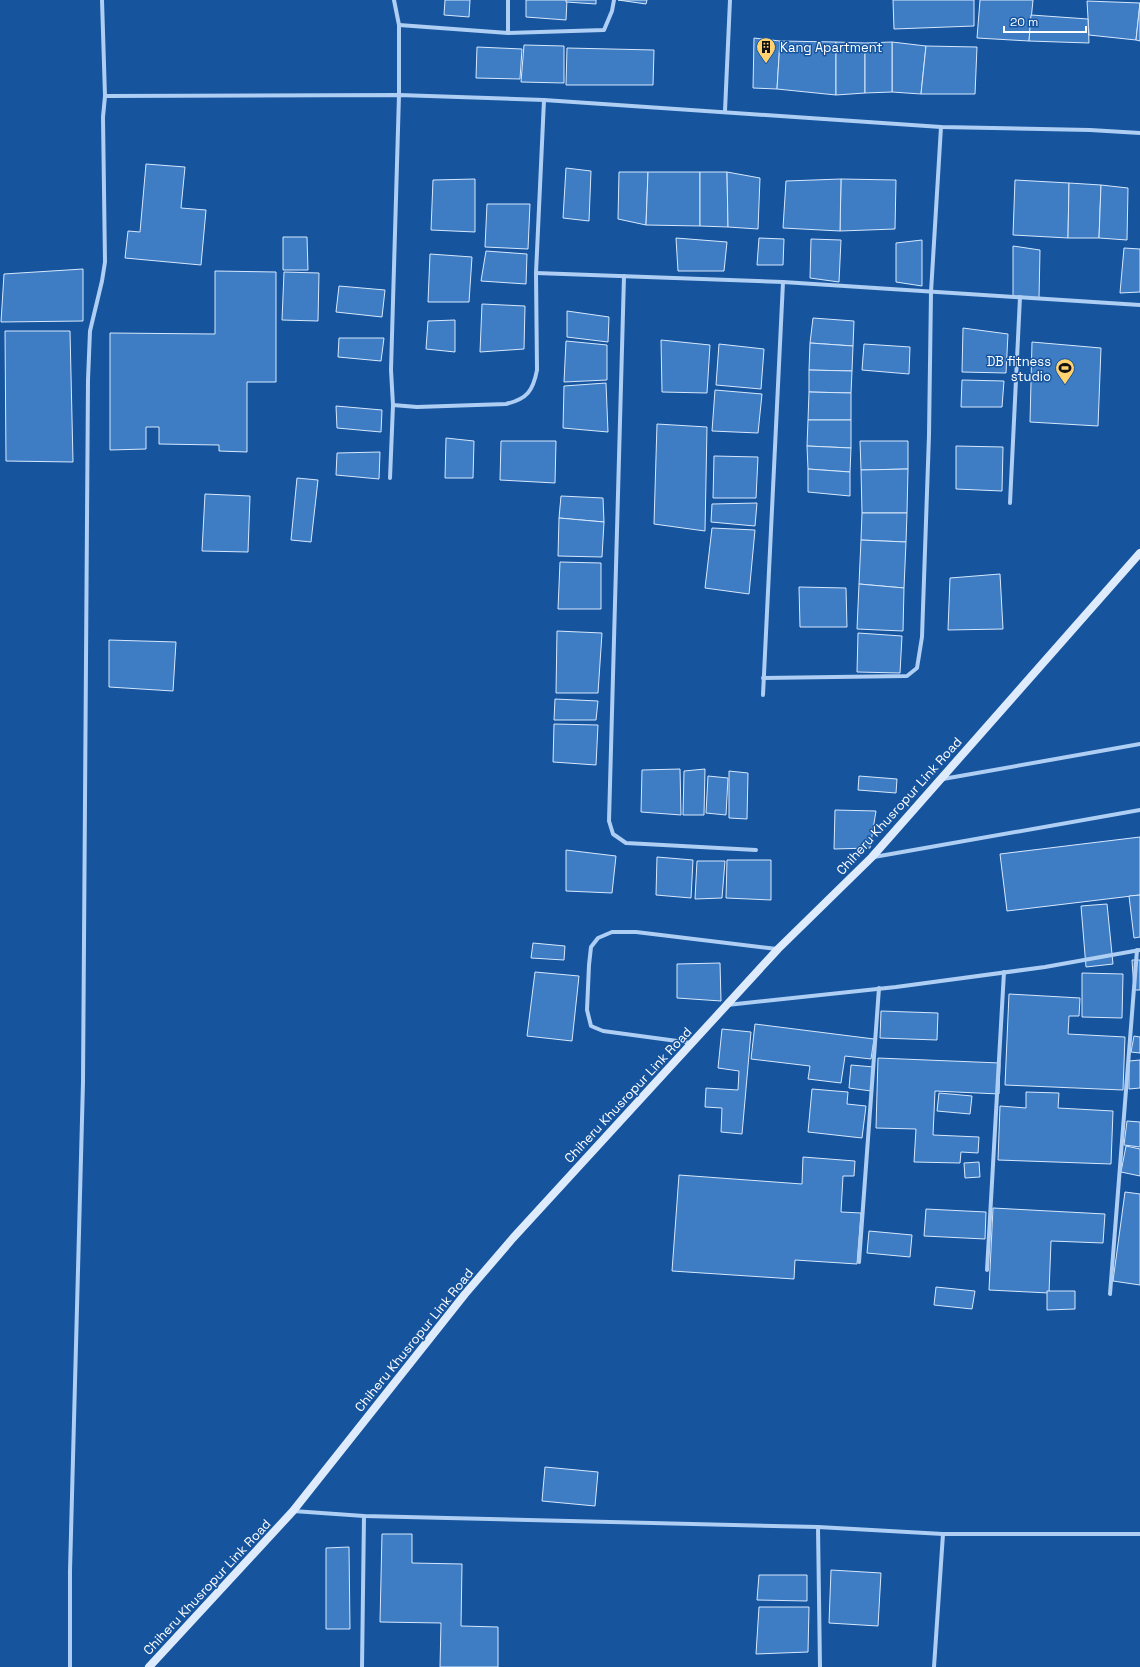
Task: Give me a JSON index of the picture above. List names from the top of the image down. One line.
{"streets":{"street":["Chiheru Khusropur Link Road"]},"places":{"building":["Kang Apartment"],"sports":["DB fitness studio"]},"scale_bar":"20 m"}
